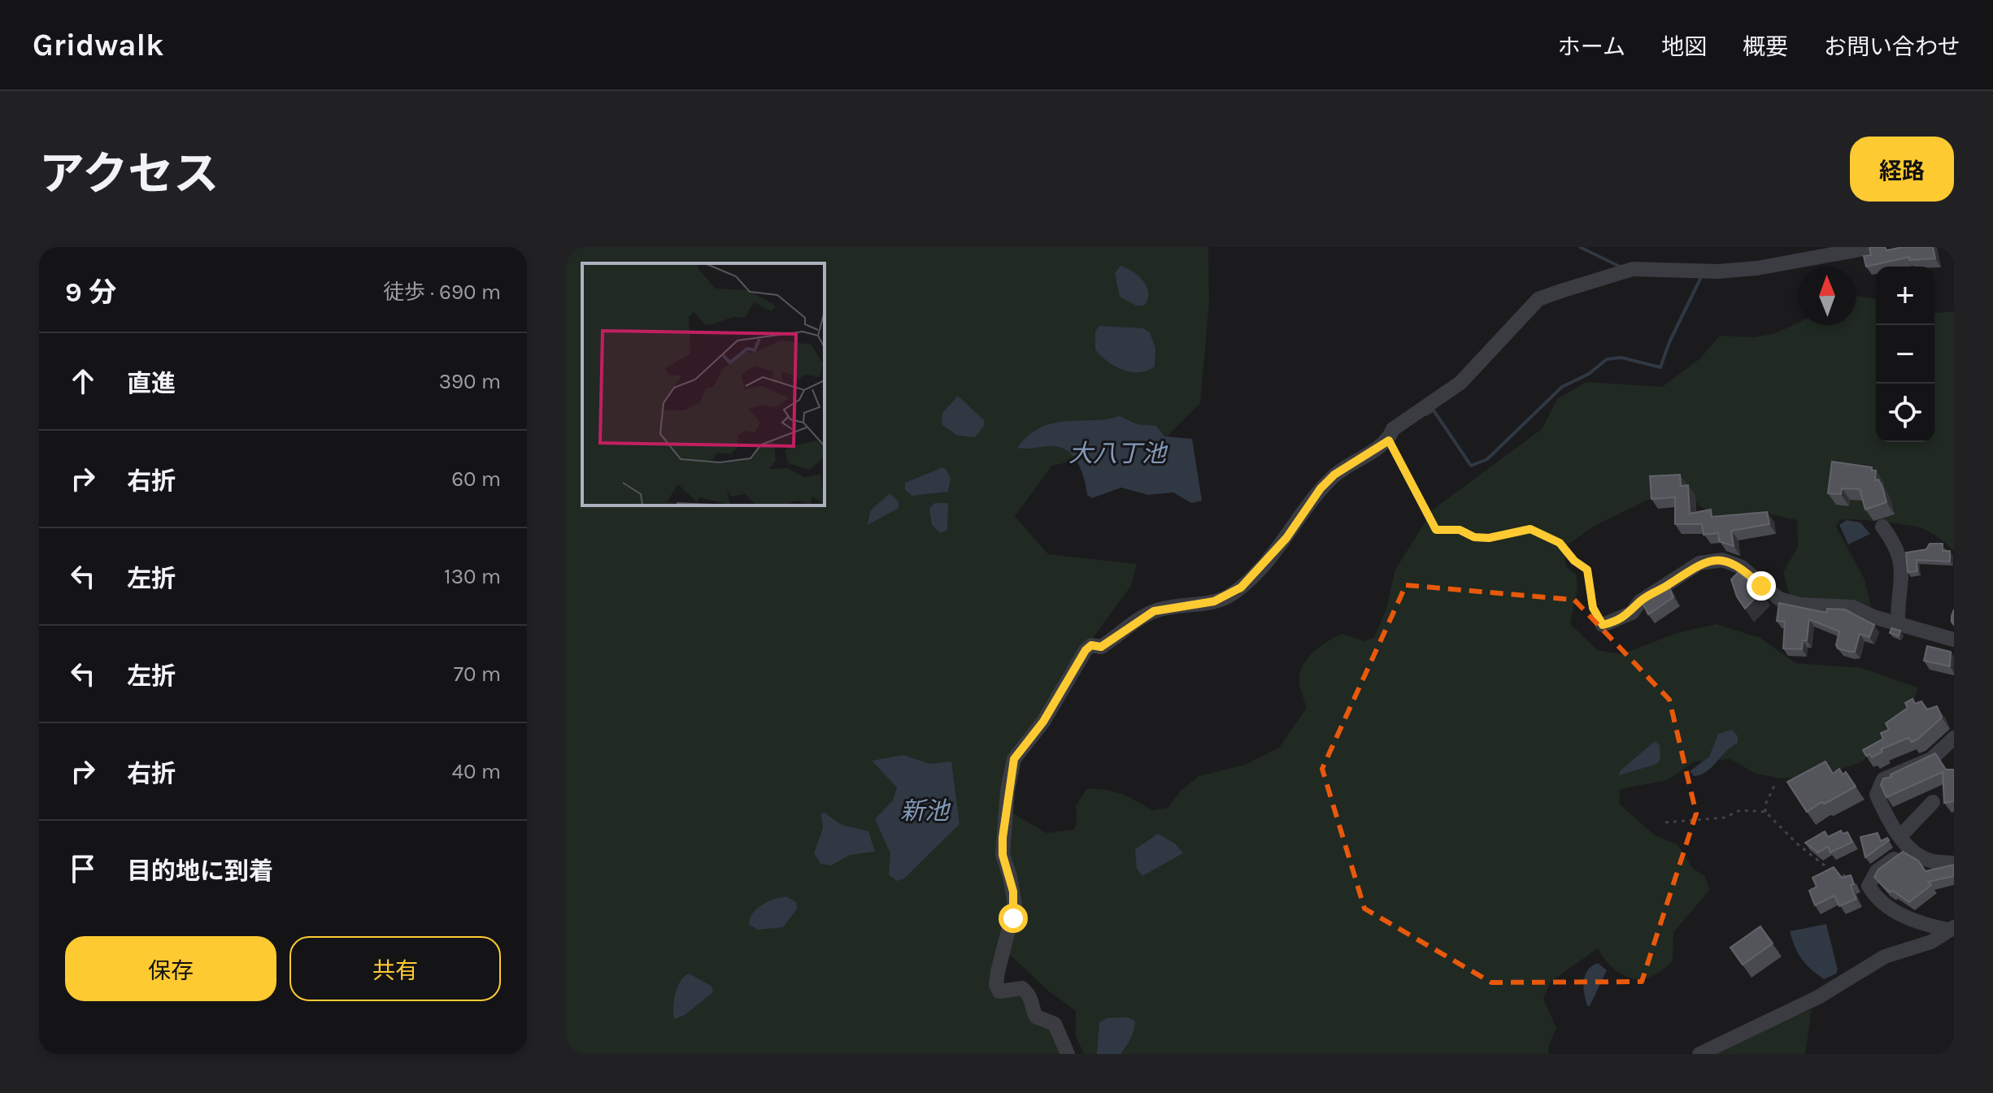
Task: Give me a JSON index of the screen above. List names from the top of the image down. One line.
{"water":["大八丁池","新池"],"north":"top","page":{"header":"Gridwalk","nav":["ホーム","地図","概要","お問い合わせ"],"title":"アクセス","buttons":["経路",["保存","共有"]],"heading":["9 分","徒歩 · 690 m"],"map_buttons":["+","−"],"list":[["直進","390 m"],["右折","60 m"],["左折","130 m"],["左折","70 m"],["右折","40 m"],"目的地に到着"]}}
